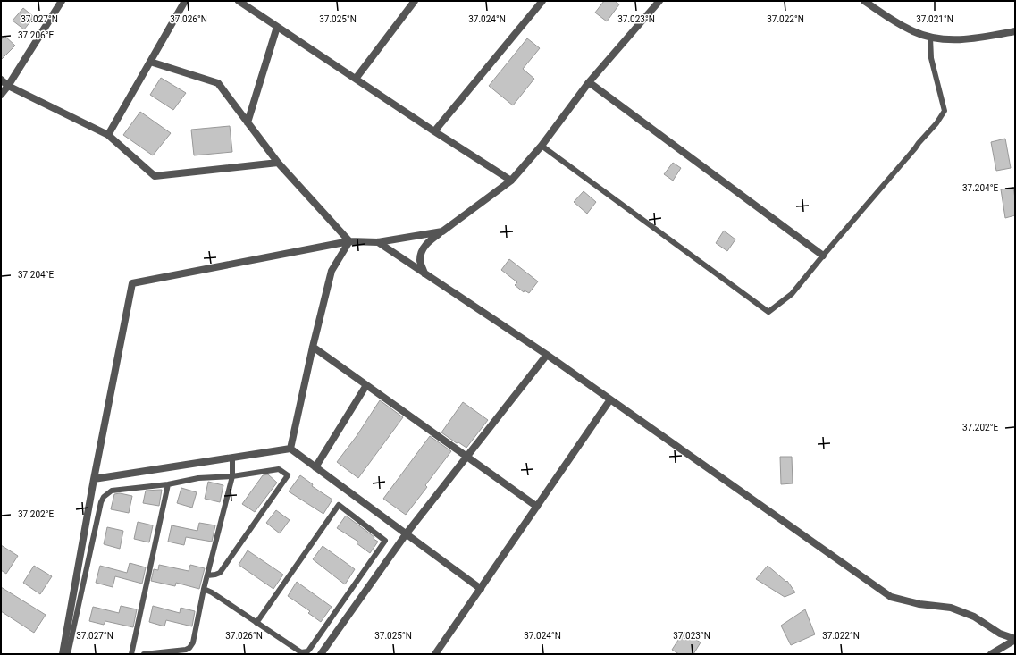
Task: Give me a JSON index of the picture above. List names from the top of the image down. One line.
{"coordinates":["37.027°N","37.026°N","37.025°N","37.024°N","37.023°N","37.022°N","37.021°N","37.206°E","37.204°E","37.202°E"]}
